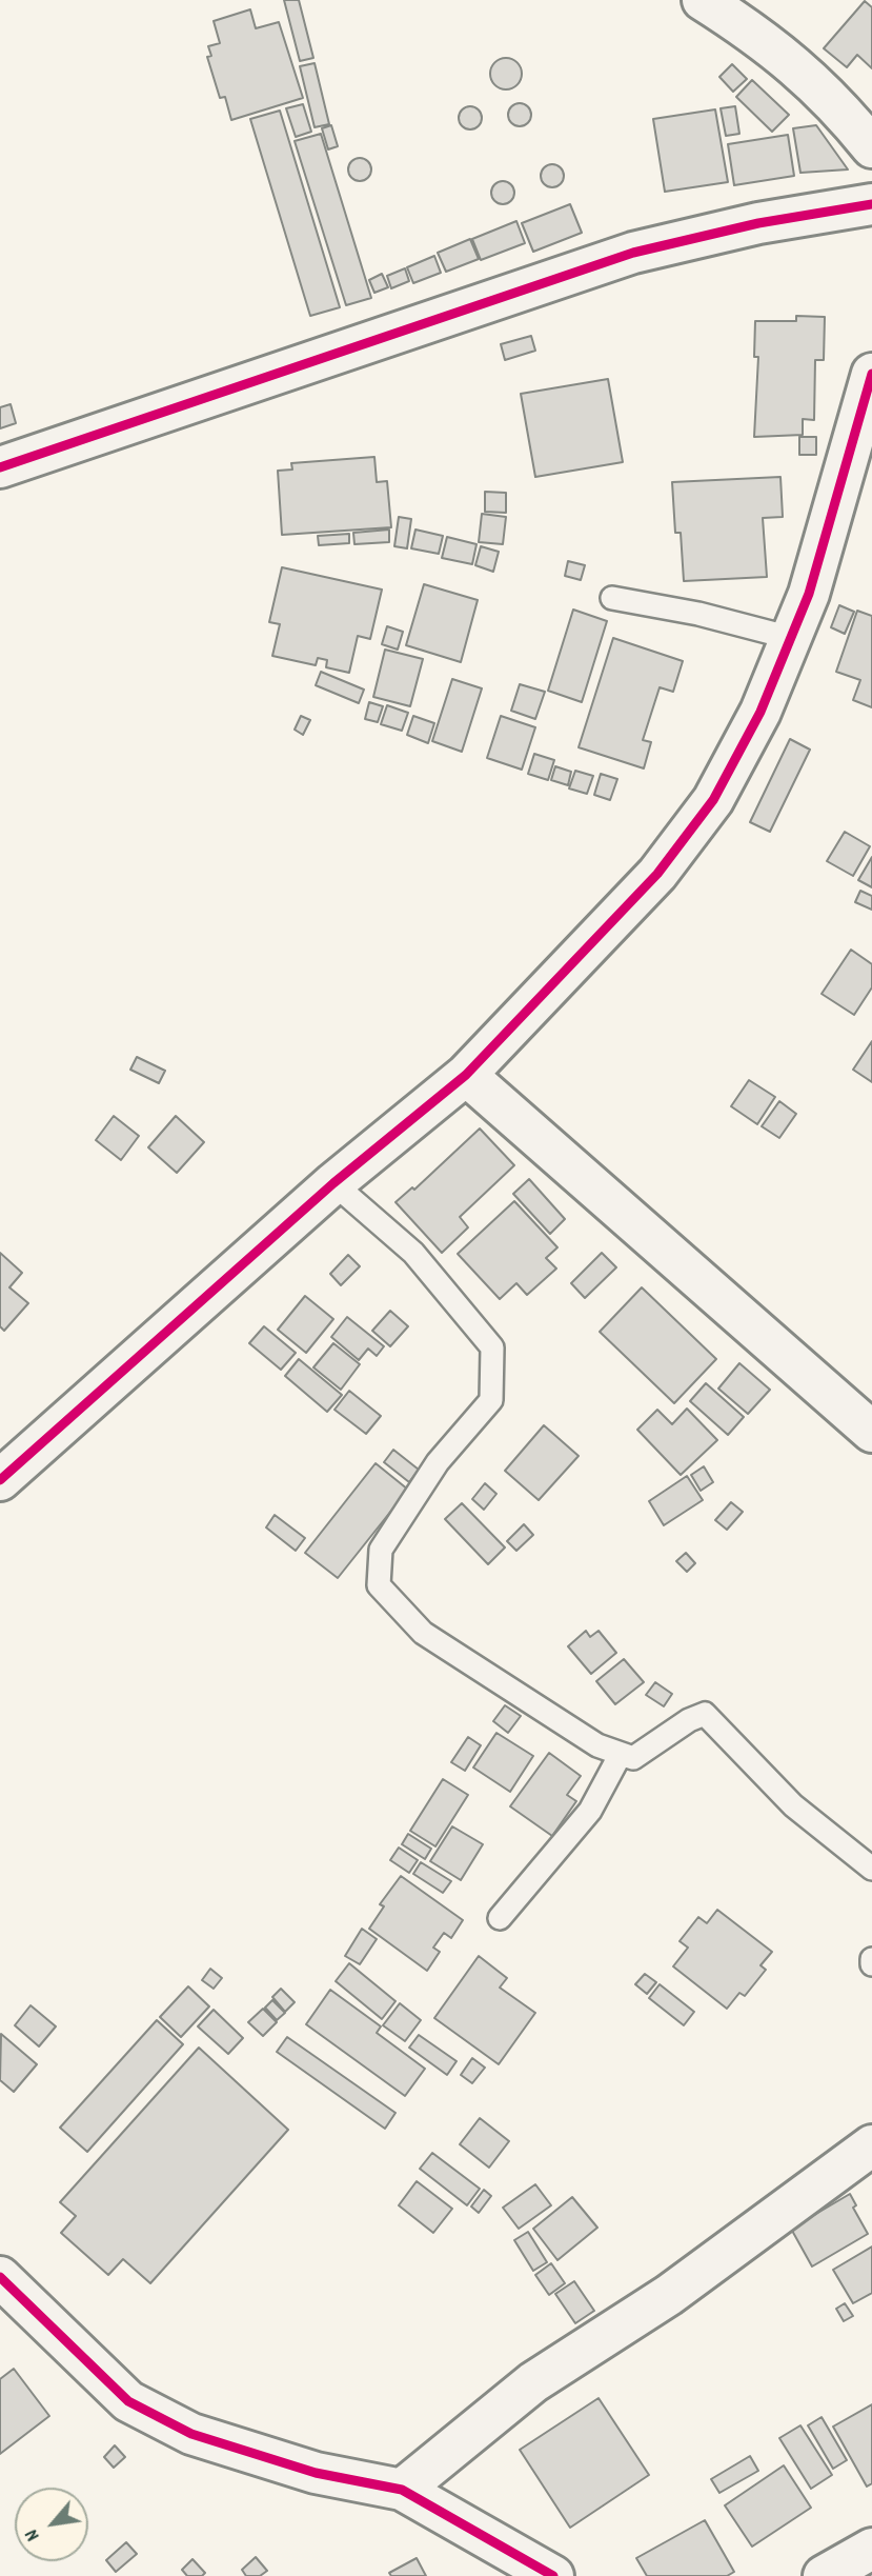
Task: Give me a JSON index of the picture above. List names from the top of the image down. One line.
{"north":"bottom left"}
